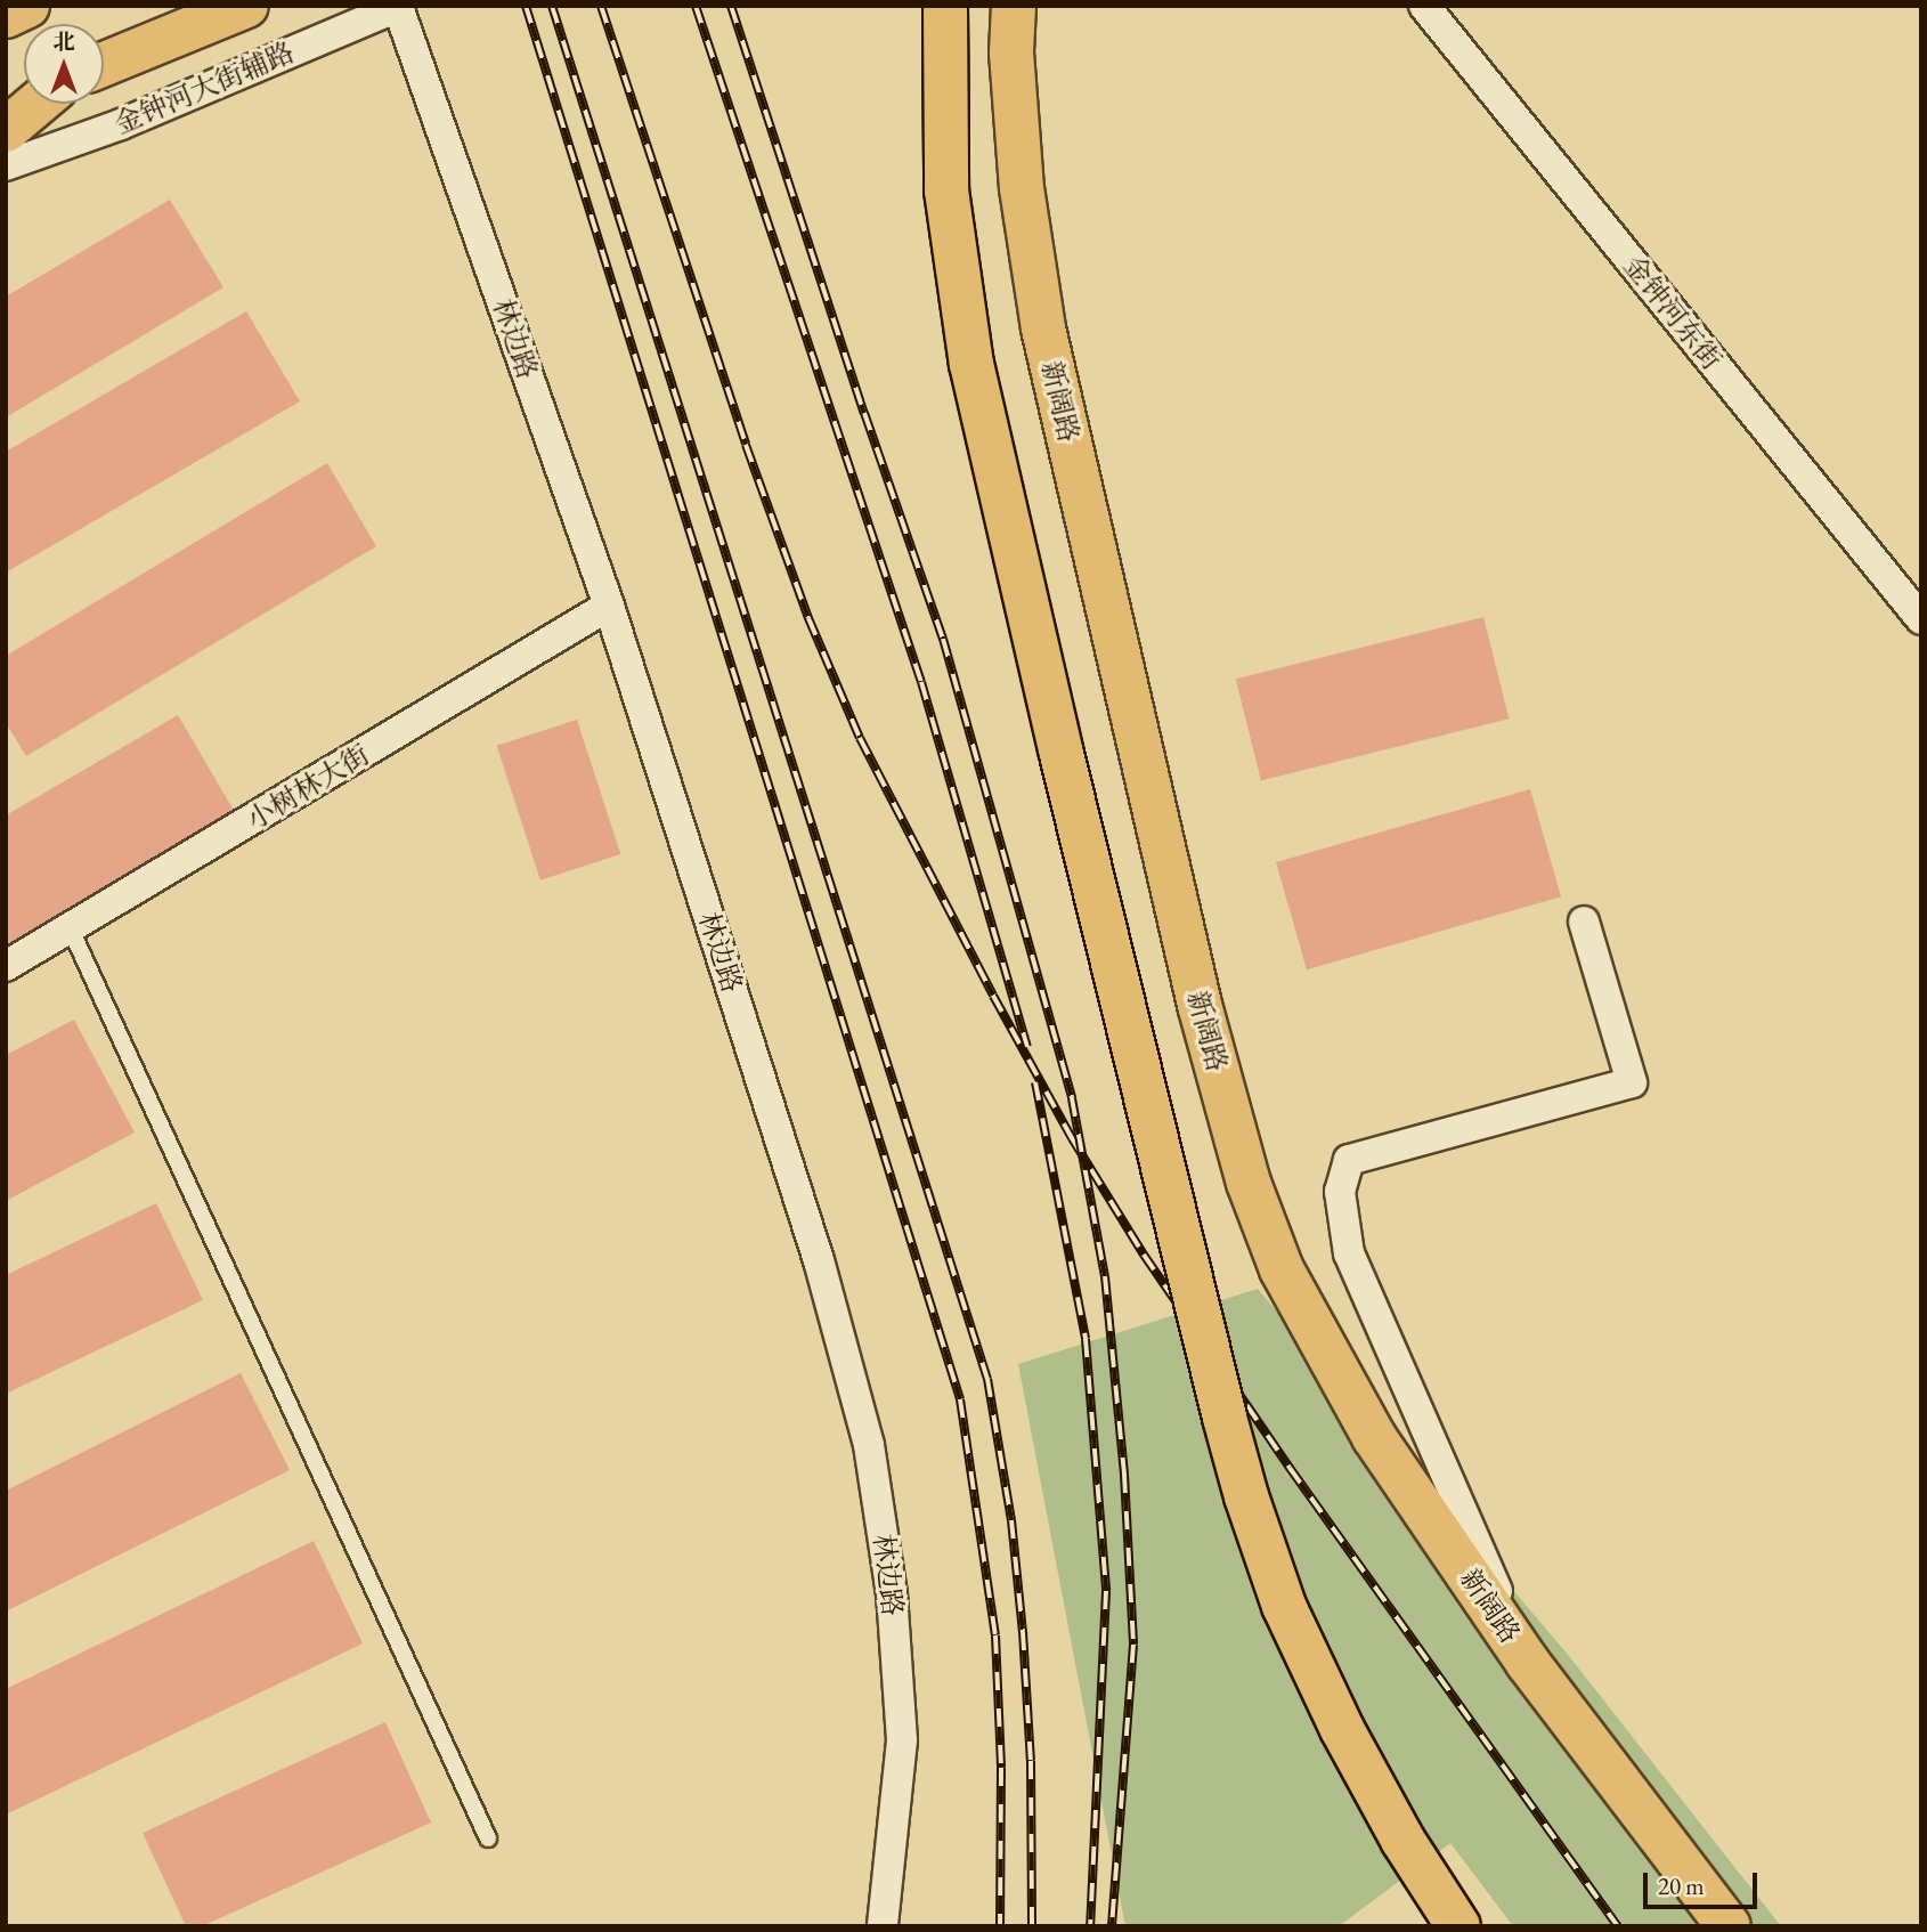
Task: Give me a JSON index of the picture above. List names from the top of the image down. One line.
{"streets":{"main road":["新阔路"],"street":["金钟河大街辅路","金钟河东街","林边路","小树林大街"]},"crossings":[["金钟河大街辅路","林边路"],["林边路","小树林大街"]],"scale_bar":"20 m","north":"top"}
